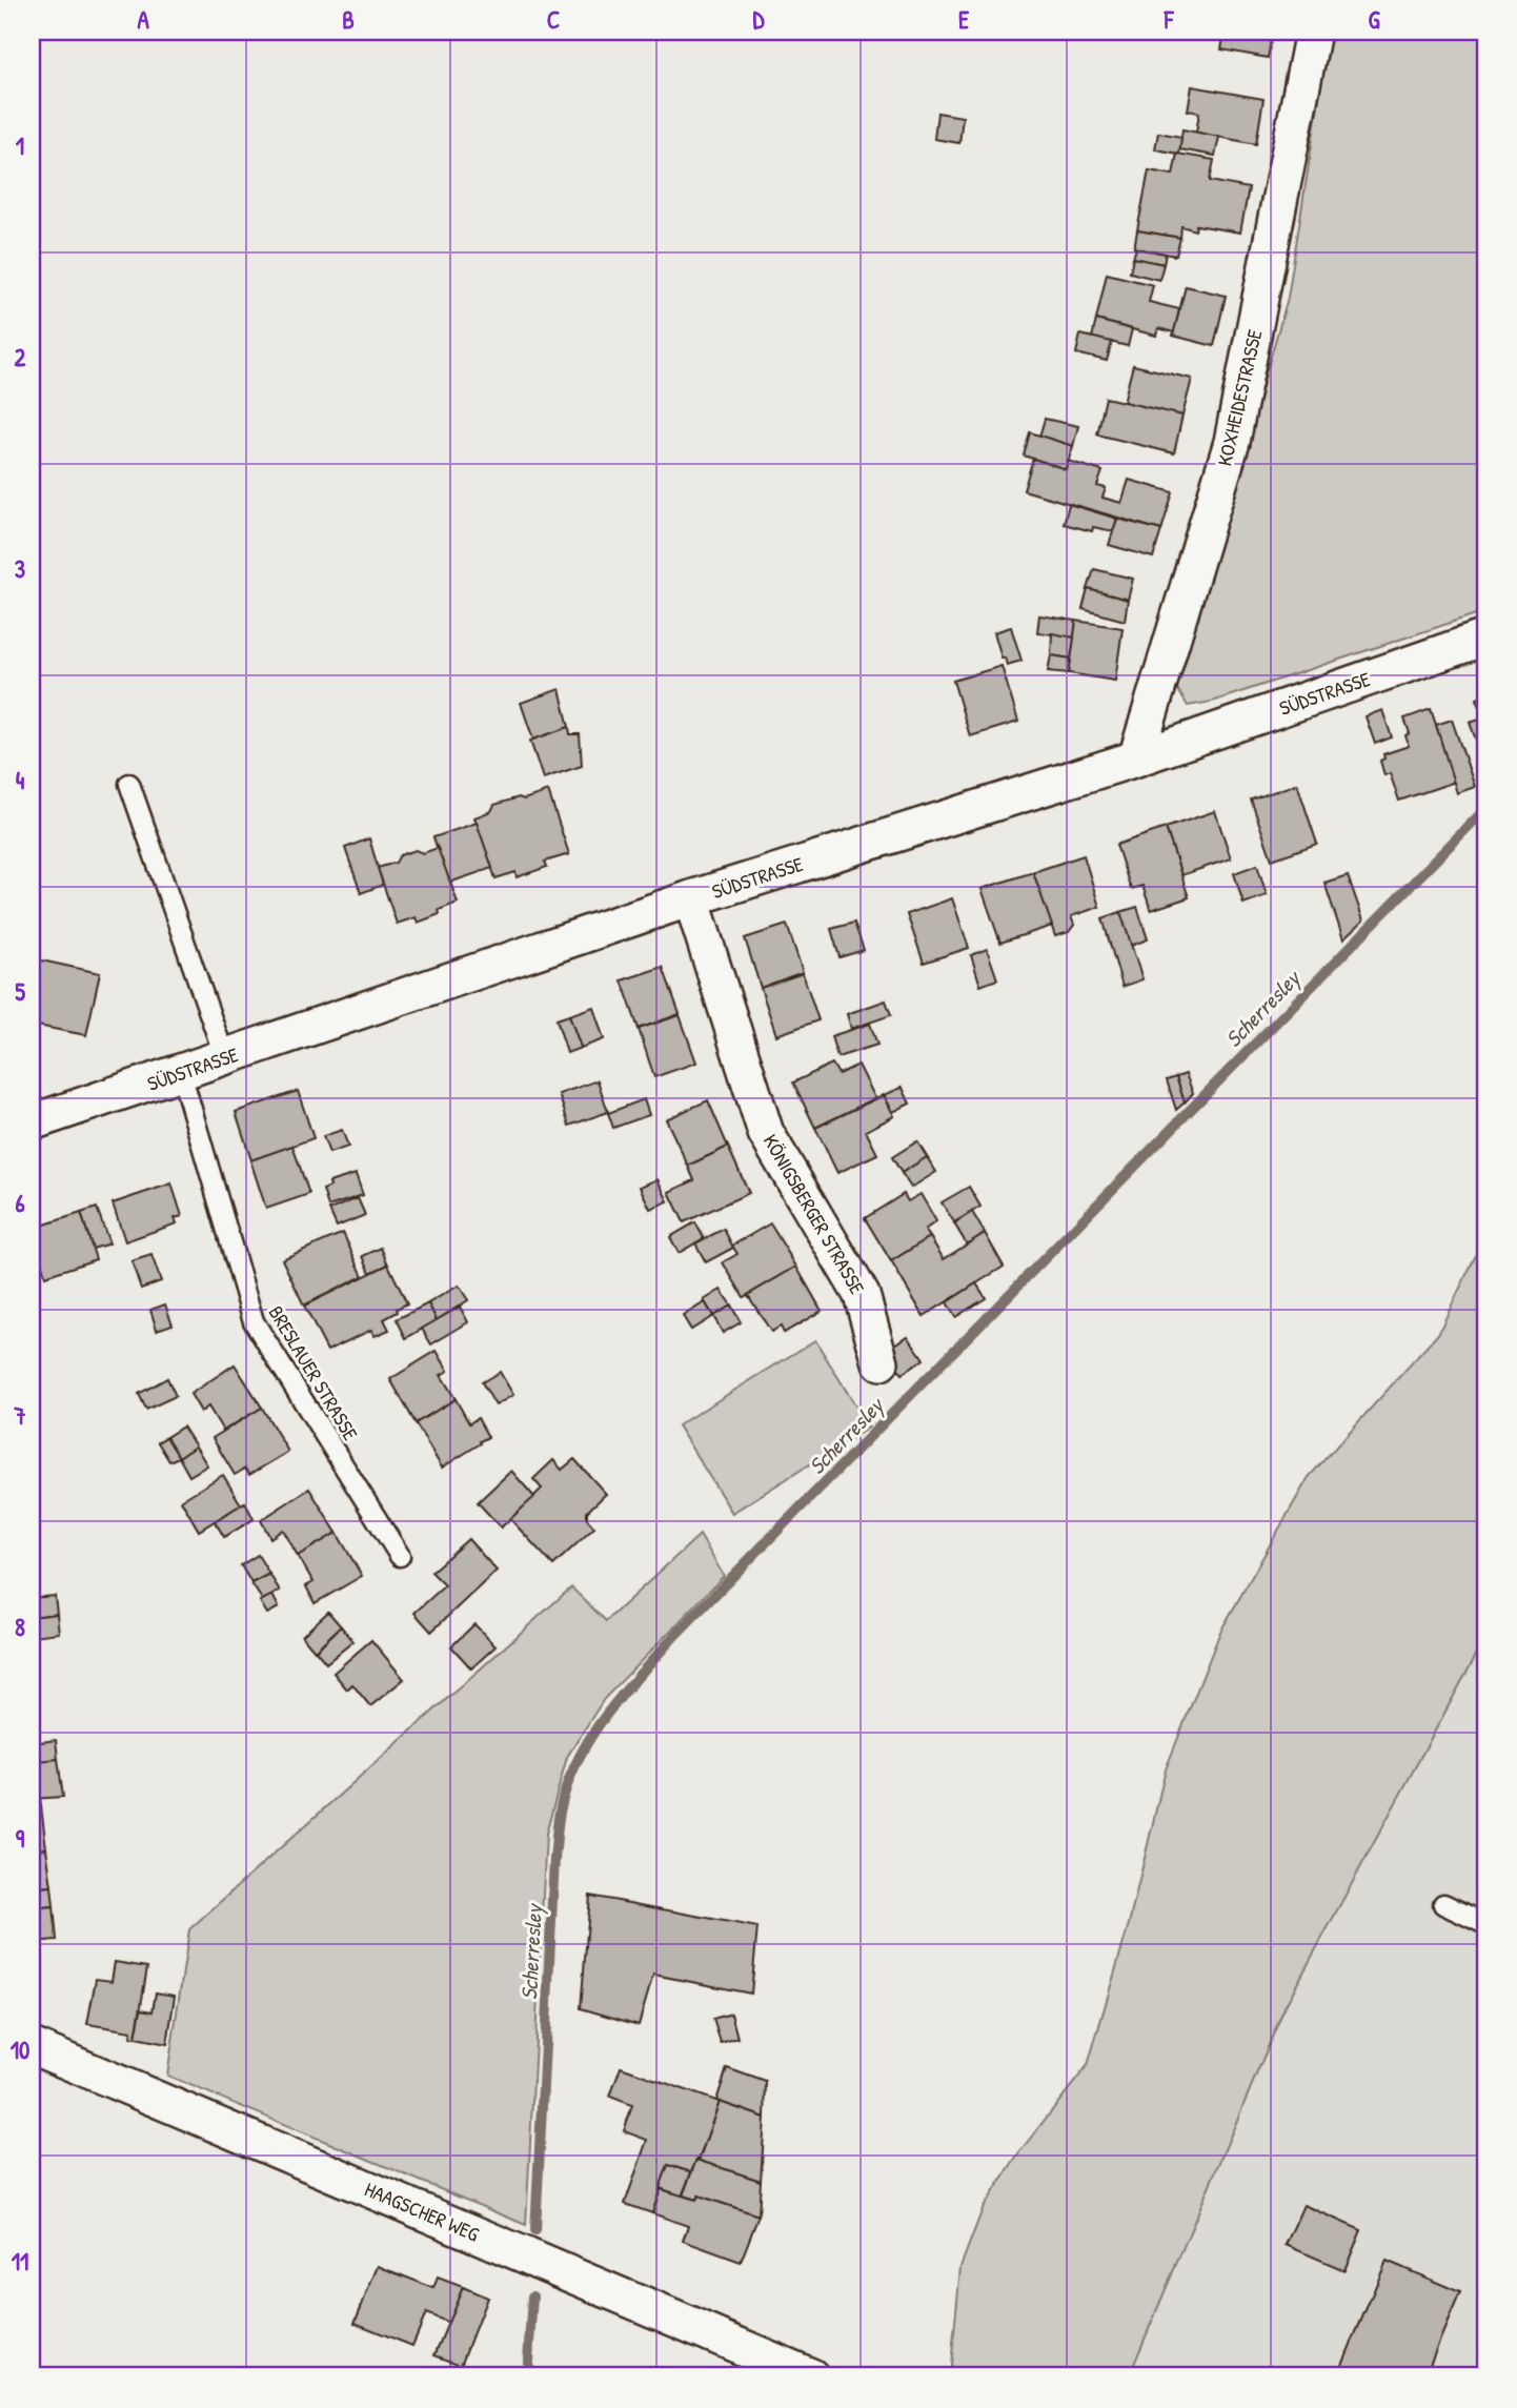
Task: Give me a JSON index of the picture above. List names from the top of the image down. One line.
{"streets":{"street":["KOXHEIDESTRASSE","SÜDSTRASSE","KÖNIGSBERGER STRASSE","HAAGSCHER WEG"],"lane":["BRESLAUER STRASSE"]},"crossings":[["KOXHEIDESTRASSE","SÜDSTRASSE"],["SÜDSTRASSE","KÖNIGSBERGER STRASSE"],["SÜDSTRASSE","BRESLAUER STRASSE"]],"water":["Scherresley"],"grid":{"columns":["A","B","C","D","E","F","G"],"rows":["1","2","3","4","5","6","7","8","9","10","11"]}}
